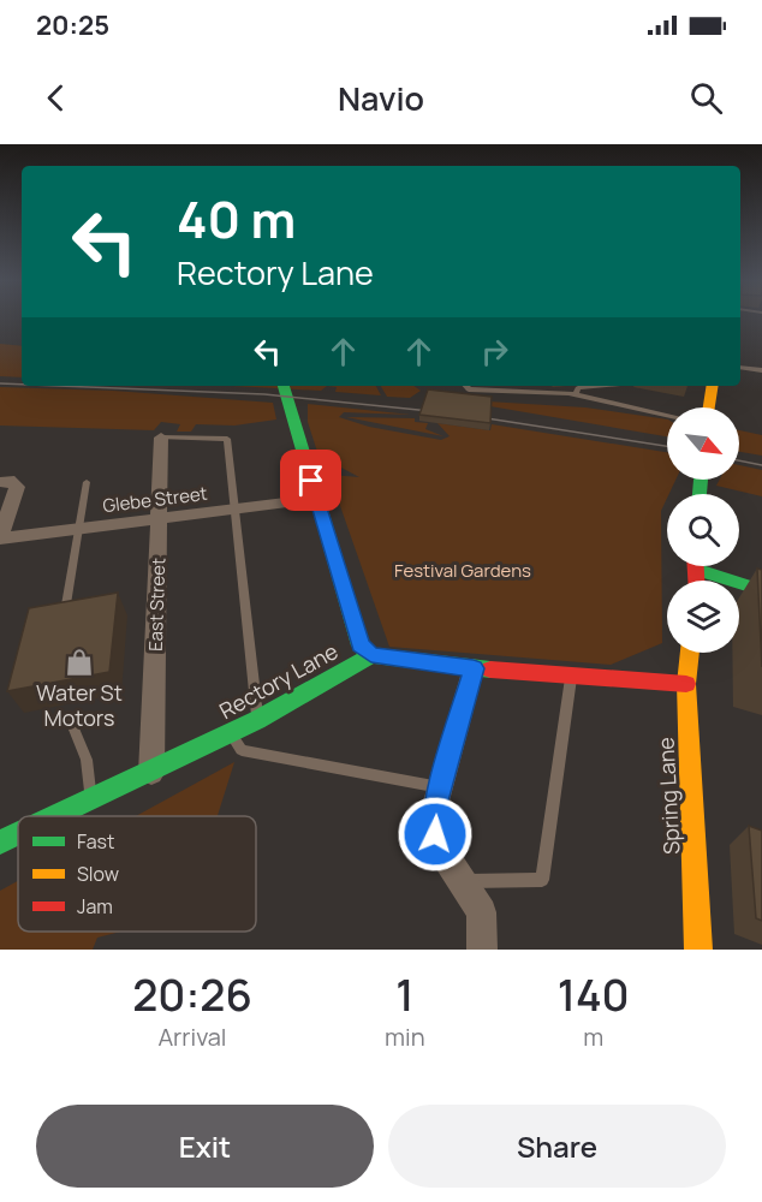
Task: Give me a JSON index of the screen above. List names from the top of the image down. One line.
{"streets":{"street":["Glebe Street","East Street","Rectory Lane","Spring Lane"]},"crossings":[["Glebe Street","East Street"],["East Street","Rectory Lane"]],"parks":["Festival Gardens"],"places":{"shop":["Water St Motors"]},"legend":["Fast","Slow","Jam"],"north":"bottom right","page":{"status":"20:25","header":"Navio","turn":["40 m","Rectory Lane"],"eta":["20:26","Arrival","1","min","140","m"],"buttons":["Exit","Share"]}}
